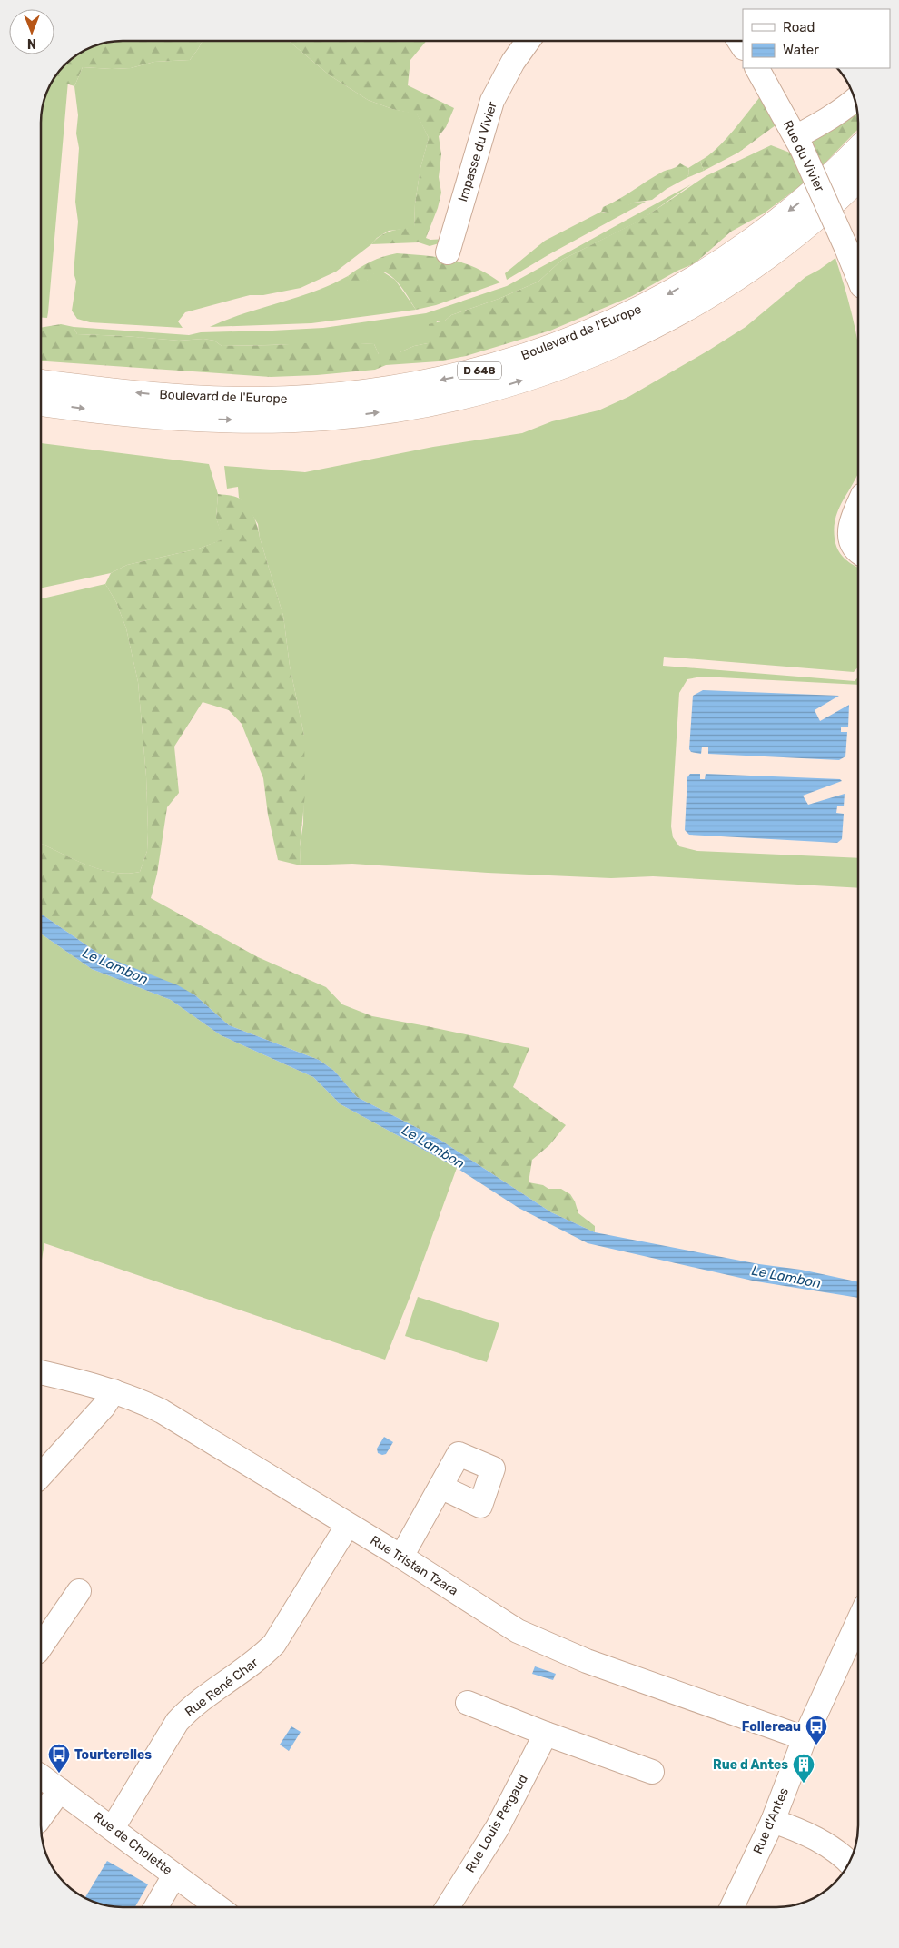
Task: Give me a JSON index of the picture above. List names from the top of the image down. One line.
{"streets":{"highway":["Boulevard de l'Europe","D 648"],"street":["Impasse du Vivier","Rue du Vivier","Rue Tristan Tzara","Rue René Char","Rue d'Antes","Rue Louis Pergaud","Rue de Cholette"]},"crossings":[["Rue Tristan Tzara","Rue René Char"],["Rue Tristan Tzara","Rue d'Antes"],["Rue René Char","Rue de Cholette"]],"water":["Le Lambon"],"places":{"bus stop":["Follereau","Tourterelles"],"building":["Rue d Antes"]},"legend":["Road","Water"],"north":"bottom"}
